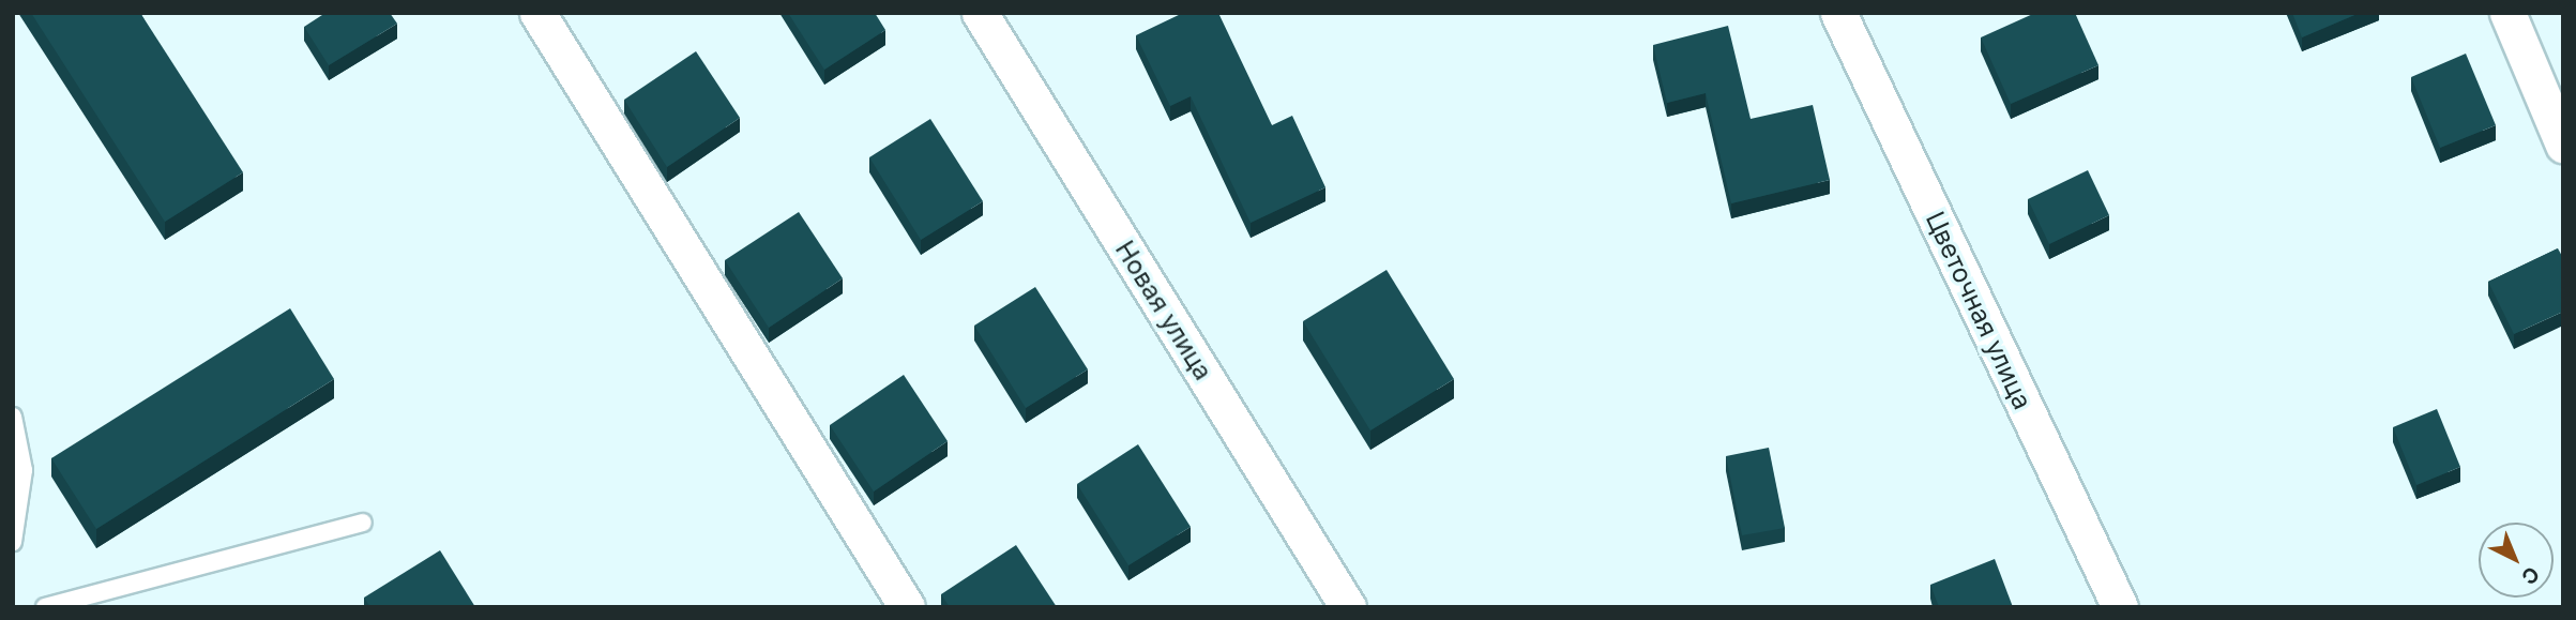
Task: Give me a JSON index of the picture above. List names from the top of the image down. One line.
{"streets":{"street":["Новая улица","Цветочная улица"]},"north":"bottom right"}
